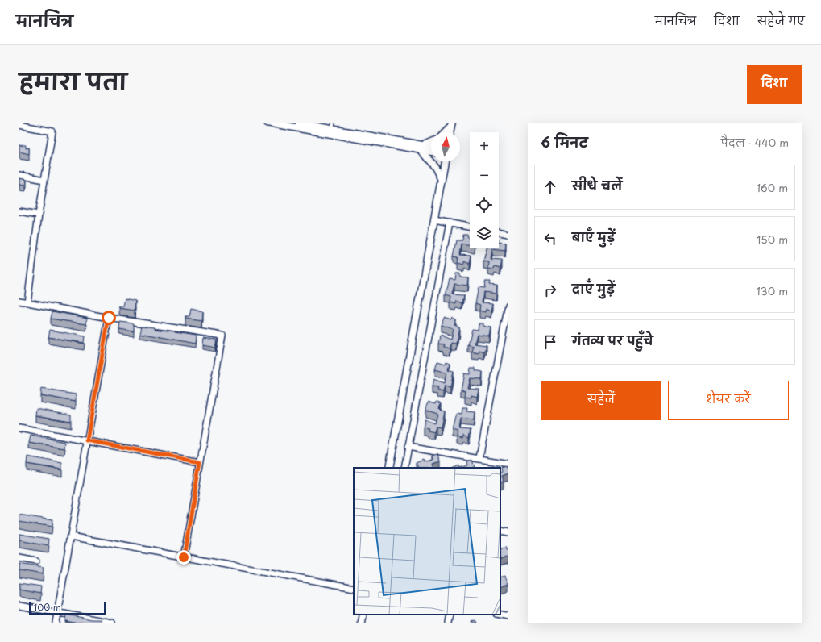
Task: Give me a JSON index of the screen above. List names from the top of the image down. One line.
{"scale_bar":"100 m","north":"top","page":{"header":"मानचित्र","nav":["मानचित्र","दिशा","सहेजे गए"],"title":"हमारा पता","buttons":["दिशा",["सहेजें","शेयर करें"]],"heading":["6 मिनट","पैदल · 440 m"],"map_buttons":["+","−"],"list":[["सीधे चलें","160 m"],["बाएँ मुड़ें","150 m"],["दाएँ मुड़ें","130 m"],"गंतव्य पर पहुँचे"],"scale":"100 m"}}
